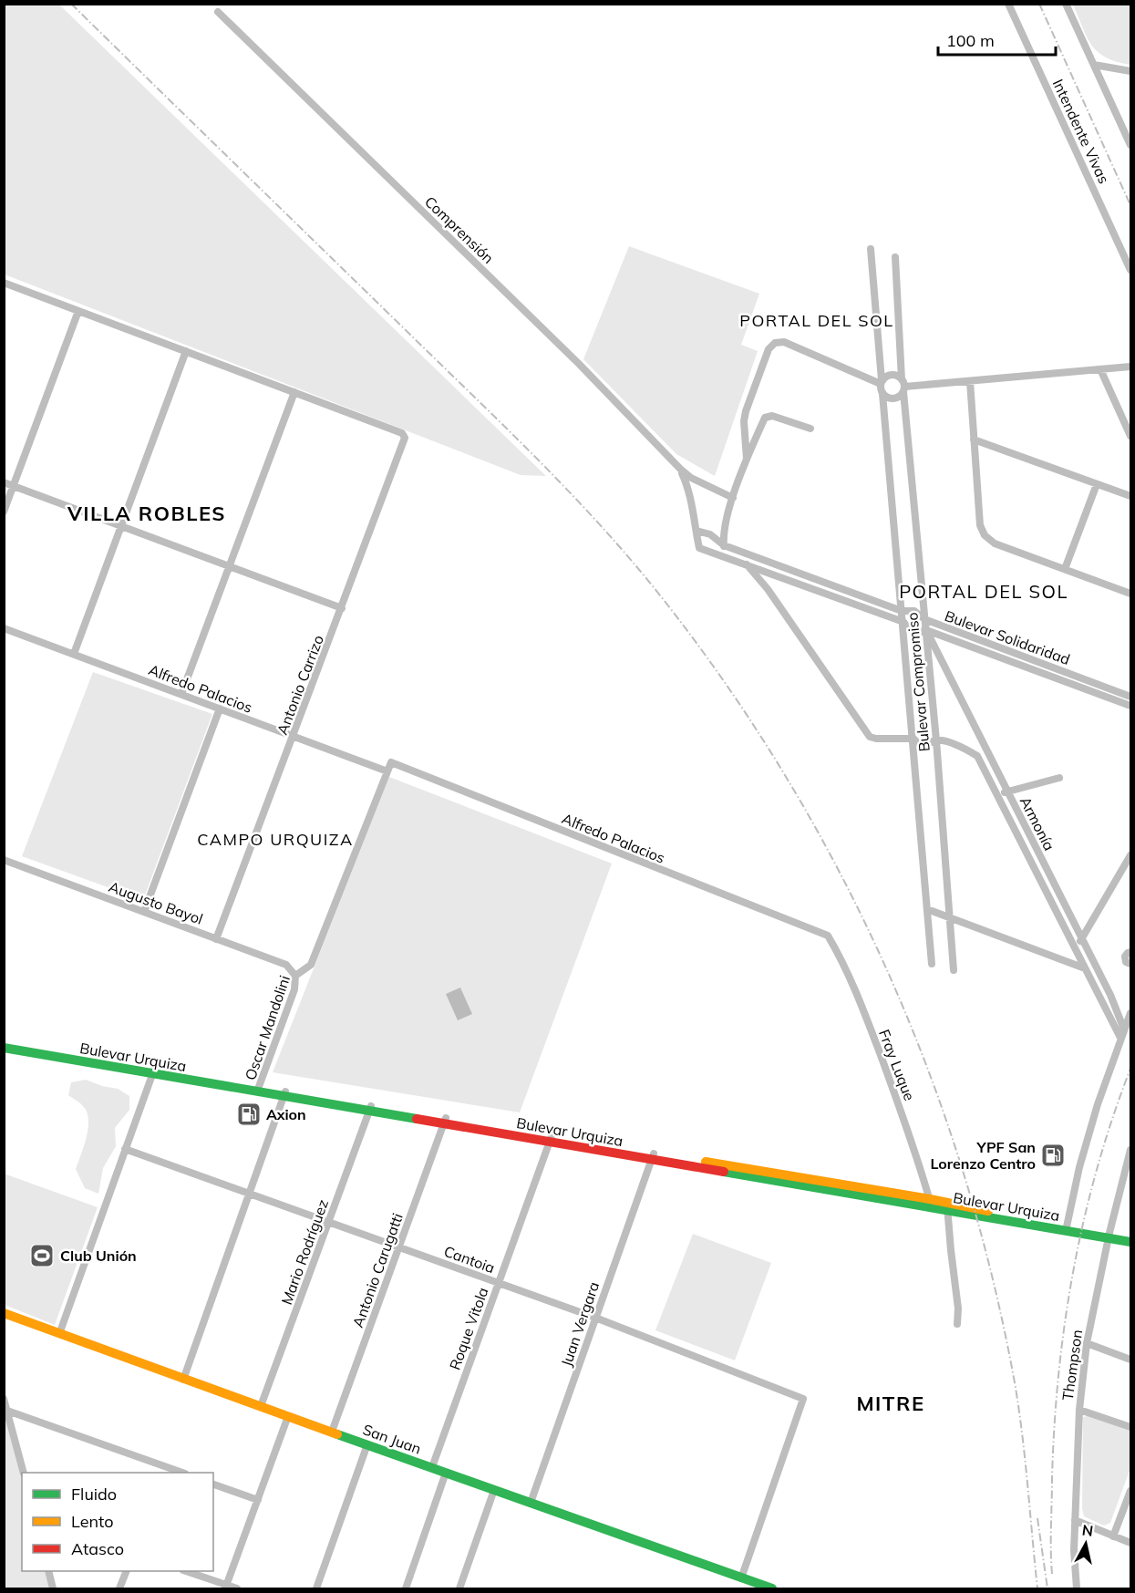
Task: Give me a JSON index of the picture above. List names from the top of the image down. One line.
{"streets":{"main road":["Bulevar Urquiza","San Juan"],"street":["Intendente Vivas","Comprensión","Bulevar Solidaridad","Bulevar Compromiso","Antonio Carrizo","Alfredo Palacios","Armonía","Augusto Bayol","Oscar Mandolini","Fray Luque","Mario Rodríguez","Cantoia","Antonio Carugatti","Juan Vergara","Roque Vitola","Thompson"]},"crossings":[["Comprensión","Bulevar Solidaridad"],["Bulevar Solidaridad","Bulevar Compromiso"],["Bulevar Solidaridad","Armonía"],["Bulevar Compromiso","Armonía"],["Antonio Carrizo","Alfredo Palacios"],["Antonio Carrizo","Augusto Bayol"],["Alfredo Palacios","Oscar Mandolini"],["Alfredo Palacios","Fray Luque"],["Augusto Bayol","Oscar Mandolini"],["Oscar Mandolini","Bulevar Urquiza"],["Bulevar Urquiza","Fray Luque"],["Bulevar Urquiza","Mario Rodríguez"],["Bulevar Urquiza","Antonio Carugatti"],["Bulevar Urquiza","Juan Vergara"],["Bulevar Urquiza","Roque Vitola"],["Bulevar Urquiza","Thompson"],["Mario Rodríguez","Cantoia"],["Mario Rodríguez","San Juan"],["Cantoia","Antonio Carugatti"],["Cantoia","Juan Vergara"],["Cantoia","Roque Vitola"],["Cantoia","San Juan"],["Antonio Carugatti","San Juan"],["Juan Vergara","San Juan"],["Roque Vitola","San Juan"]],"districts":["PORTAL DEL SOL","VILLA ROBLES","PORTAL DEL SOL","CAMPO URQUIZA","MITRE"],"places":{"fuel station":["Axion","YPF San Lorenzo Centro"],"sports":["Club Unión"]},"legend":["Fluido","Lento","Atasco"],"scale_bar":"100 m","north":"top"}
